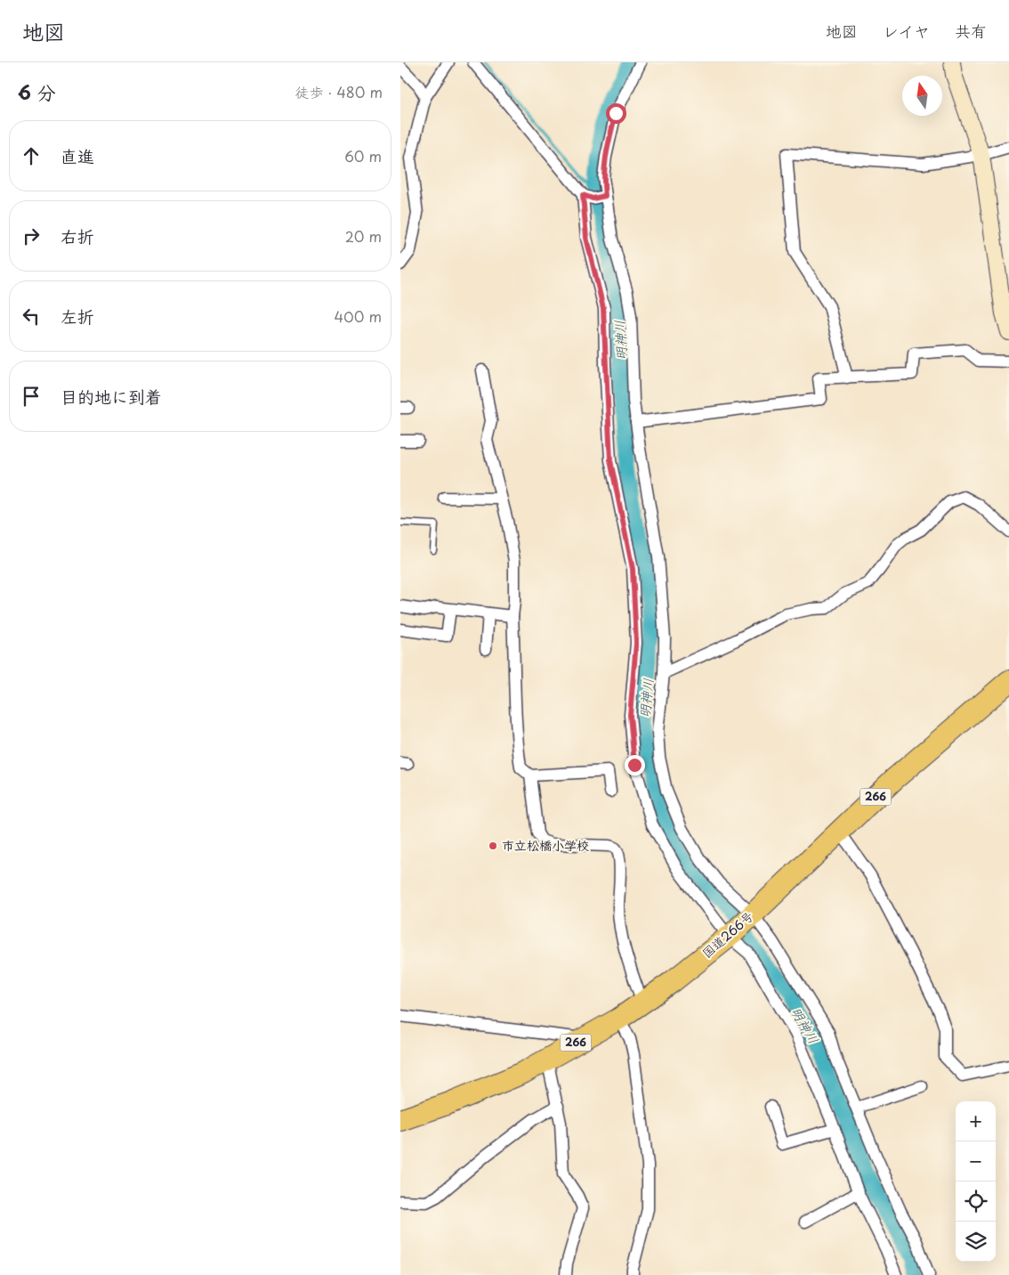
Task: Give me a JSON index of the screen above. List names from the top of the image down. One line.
{"streets":{"highway":["266","国道266号"]},"water":["明神川"],"places":["市立松橋小学校"],"north":"top","page":{"header":"地図","nav":["地図","レイヤ","共有"],"heading":["6 分","徒歩 · 480 m"],"list":[["直進","60 m"],["右折","20 m"],["左折","400 m"],"目的地に到着"],"map_buttons":["+","−"]}}
